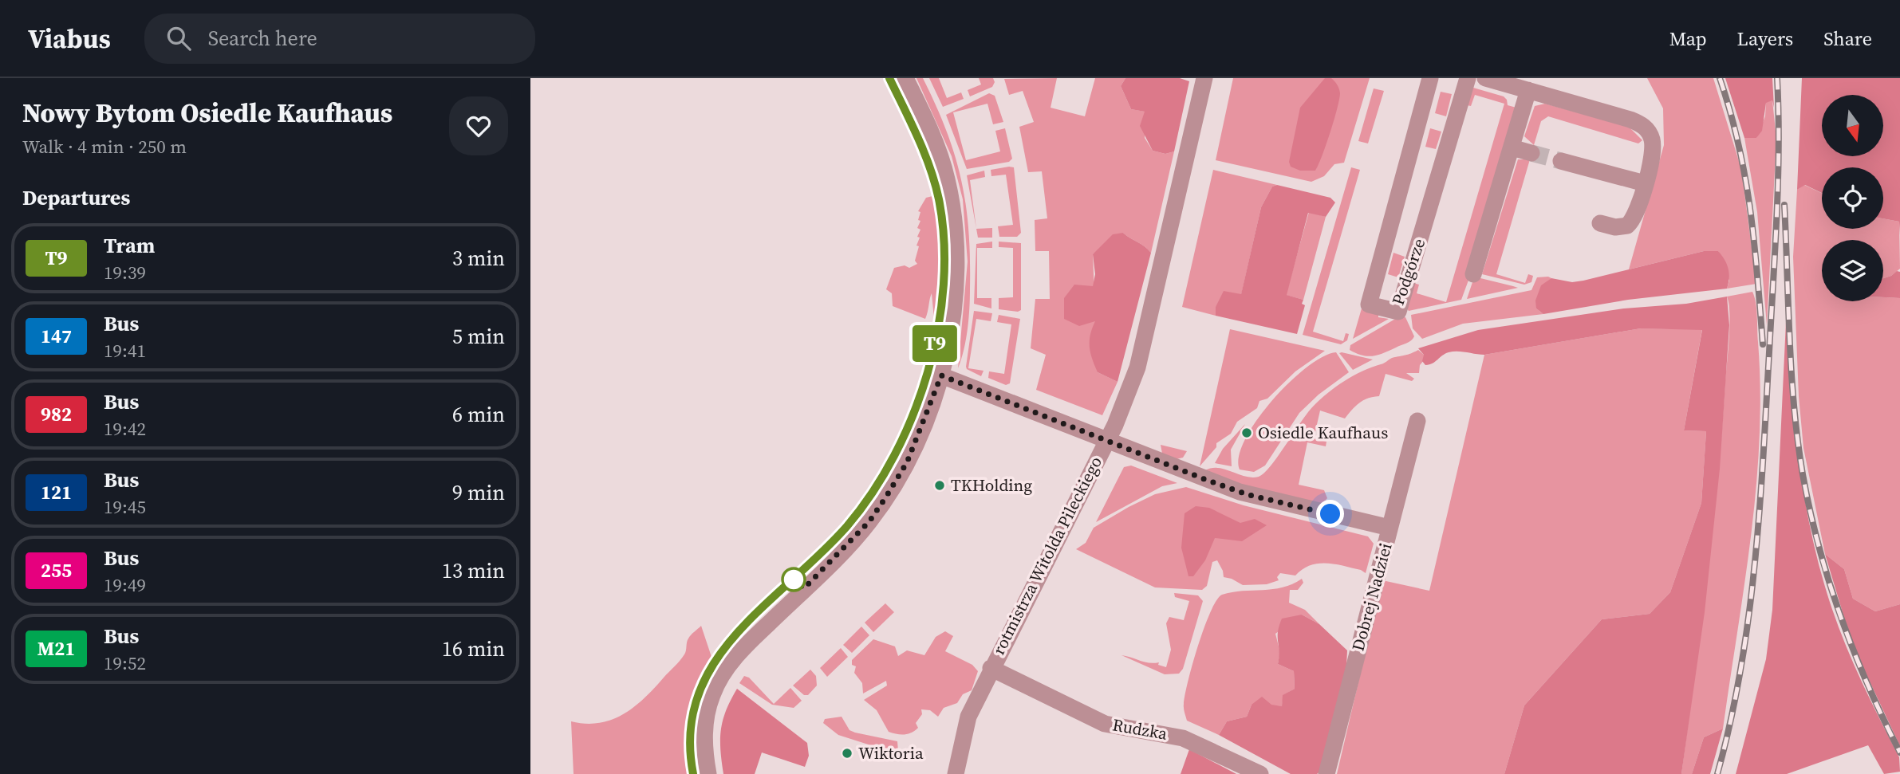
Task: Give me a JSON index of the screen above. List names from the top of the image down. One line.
{"streets":{"street":["Podgórze","rotmistrza Witolda Pileckiego","Dobrej Nadziei","Rudzka"]},"crossings":[["rotmistrza Witolda Pileckiego","Rudzka"]],"places":["Osiedle Kaufhaus","TKHolding","Wiktoria"],"lines":["tram line T9"],"north":"bottom","page":{"header":"Viabus","search":"Search here","nav":["Map","Layers","Share"],"heading":[["Nowy Bytom Osiedle Kaufhaus","Walk · 4 min · 250 m"],"Departures"],"on_map":"T9","list":[{"mark":"T9","name":"Tram","note":"19:39","value":"3 min"},{"mark":"147","name":"Bus","note":"19:41","value":"5 min"},{"mark":"982","name":"Bus","note":"19:42","value":"6 min"},{"mark":"121","name":"Bus","note":"19:45","value":"9 min"},{"mark":"255","name":"Bus","note":"19:49","value":"13 min"},{"mark":"M21","name":"Bus","note":"19:52","value":"16 min"}]}}
